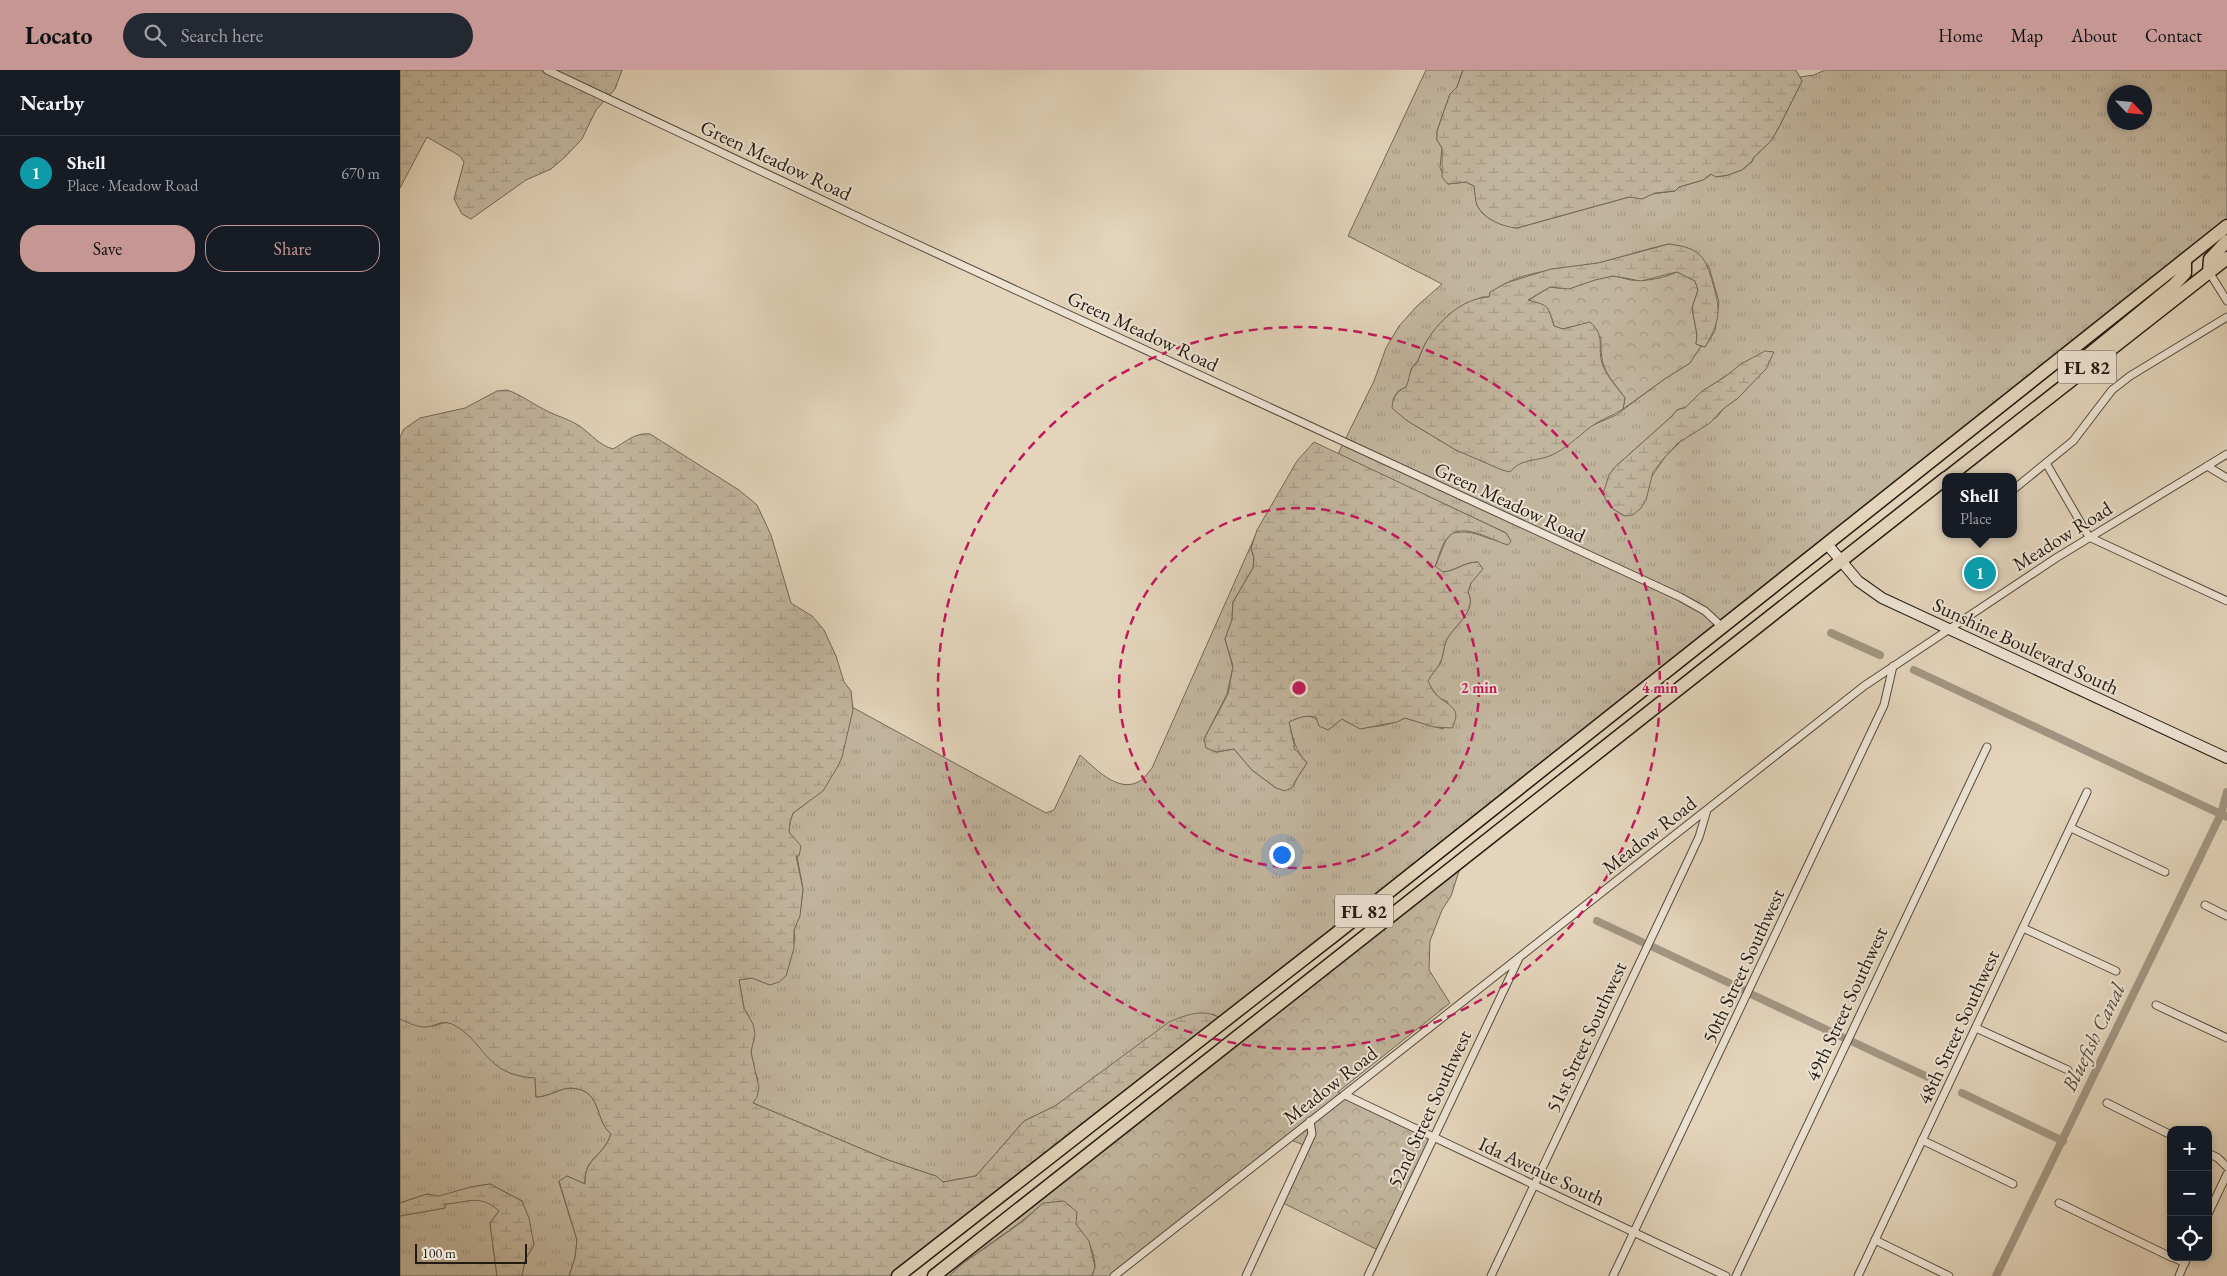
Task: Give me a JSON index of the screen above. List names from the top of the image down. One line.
{"streets":{"highway":["FL 82"],"street":["Green Meadow Road","Meadow Road","Sunshine Boulevard South","50th Street Southwest","49th Street Southwest","48th Street Southwest","51st Street Southwest","52nd Street Southwest","Ida Avenue South"]},"crossings":[["Green Meadow Road","FL 82"],["FL 82","Sunshine Boulevard South"],["Meadow Road","Sunshine Boulevard South"],["Meadow Road","50th Street Southwest"],["Meadow Road","51st Street Southwest"],["Meadow Road","52nd Street Southwest"],["Meadow Road","Ida Avenue South"],["50th Street Southwest","Ida Avenue South"],["51st Street Southwest","Ida Avenue South"],["52nd Street Southwest","Ida Avenue South"]],"water":["Bluefish Canal"],"scale_bar":"100 m","north":"bottom right","page":{"header":"Locato","search":"Search here","nav":["Home","Map","About","Contact"],"heading":"Nearby","list":[{"mark":"1","name":"Shell","note":"Place · Meadow Road","value":"670 m"}],"buttons":["Save","Share"],"popup":["Shell","Place"],"pins":"1","map_buttons":["+","−"],"scale":"100 m"},"rings":["2 min","4 min"]}
